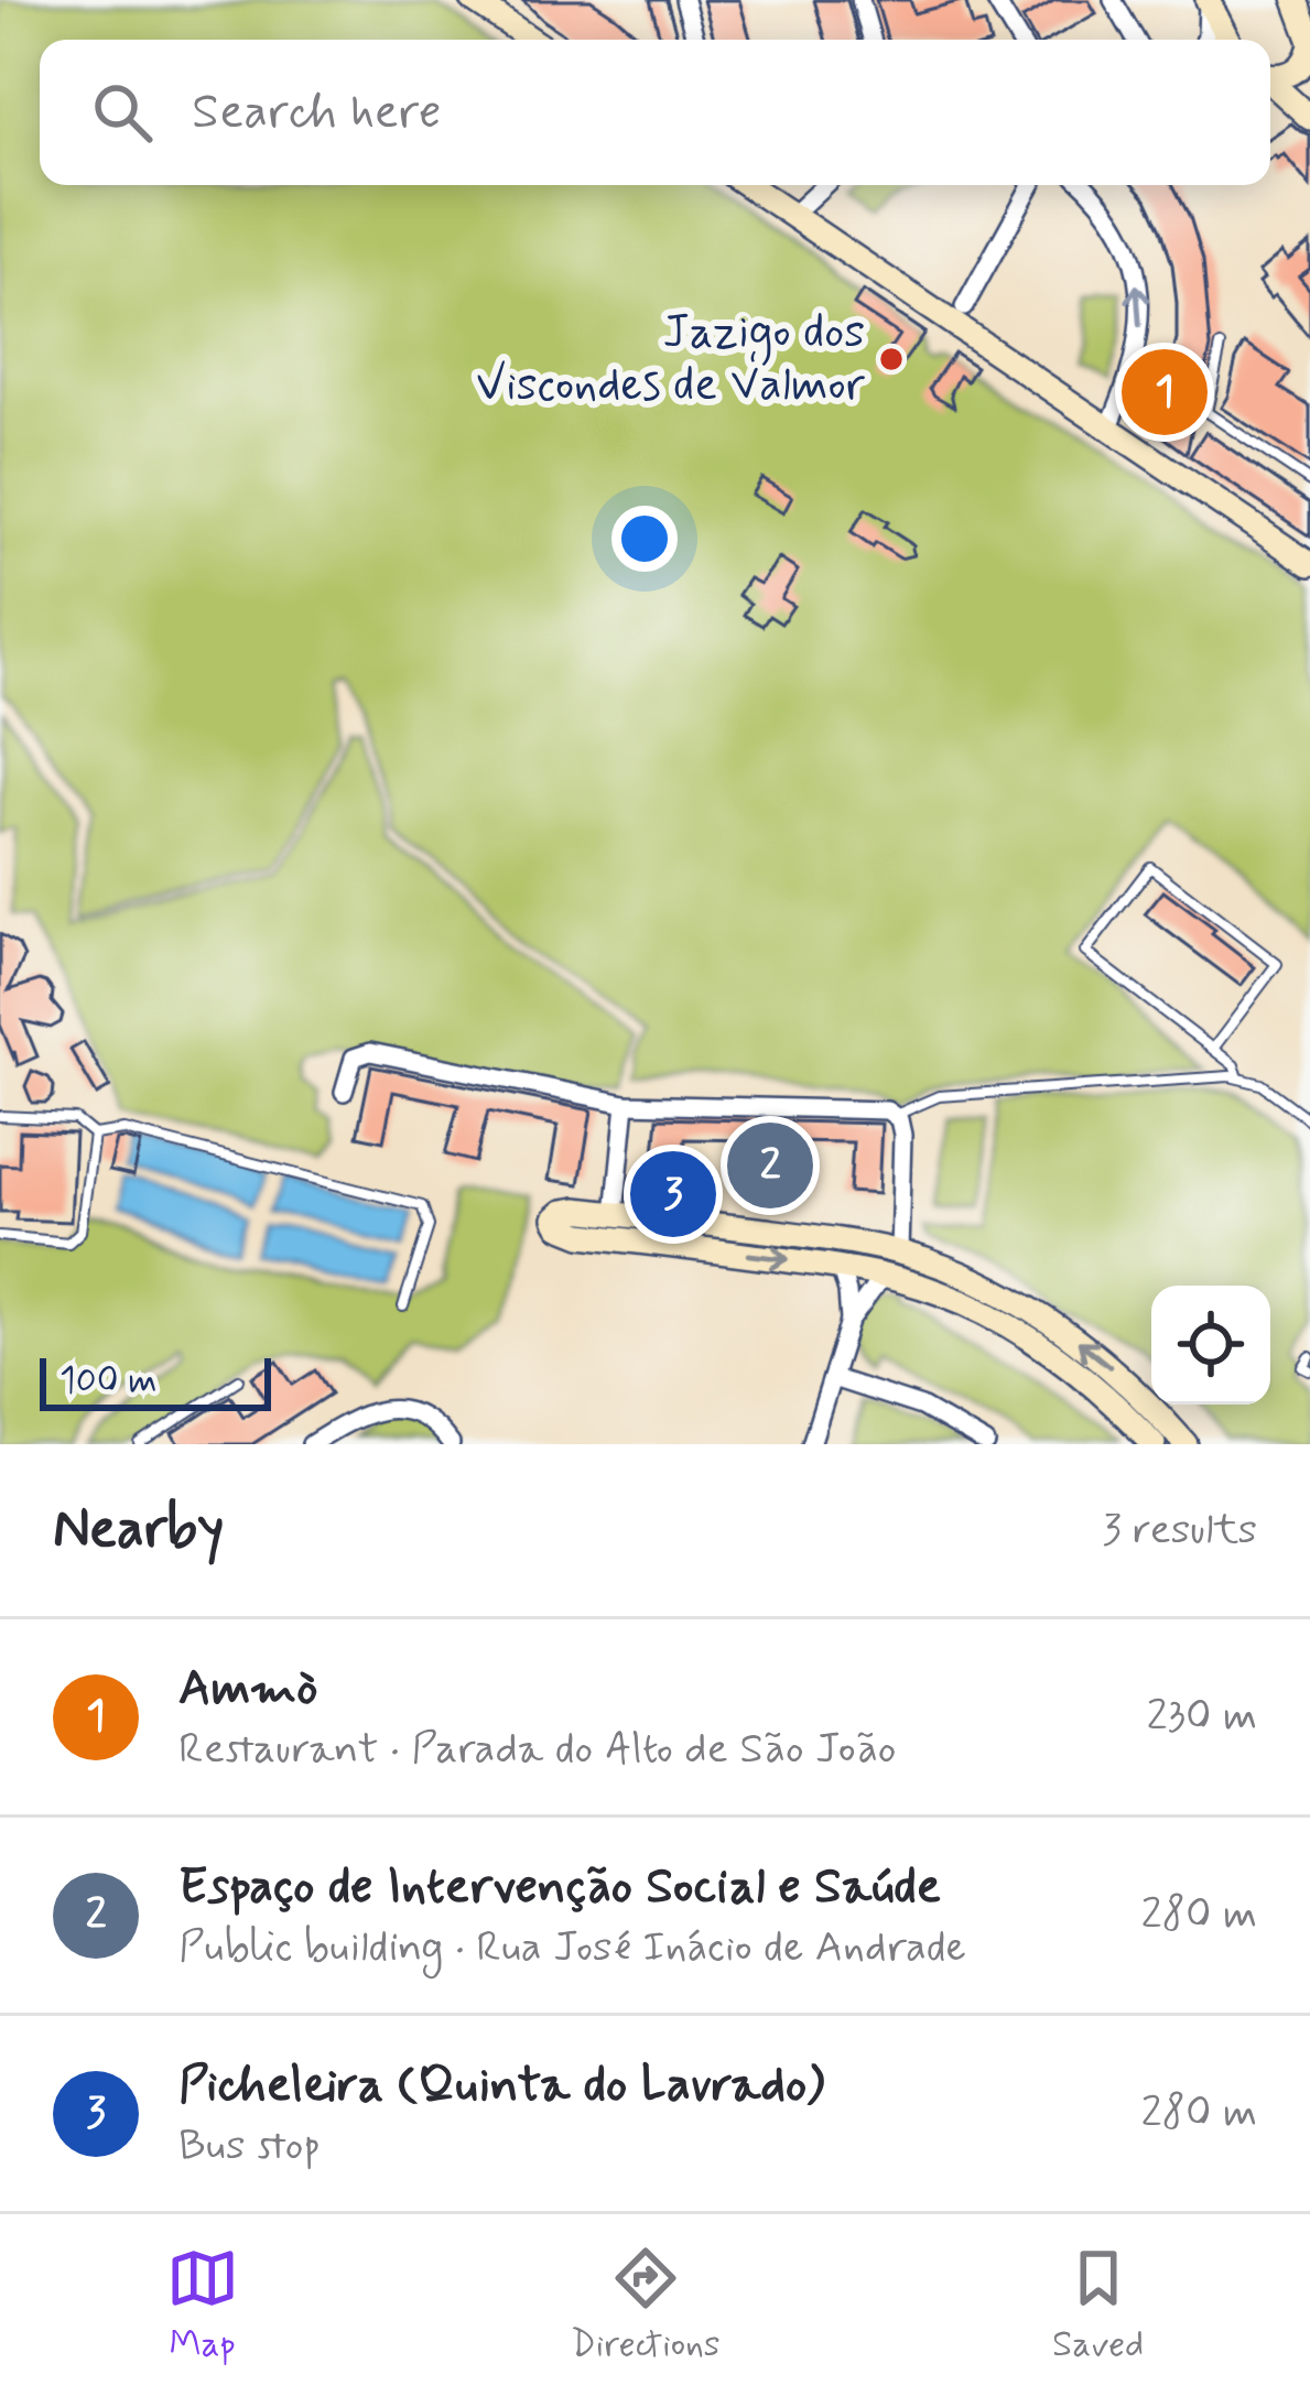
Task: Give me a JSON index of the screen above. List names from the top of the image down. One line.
{"places":["Jazigo dos Viscondes de Valmor"],"scale_bar":"100 m","page":{"search":"Search here","pins":["1","2","3"],"scale":"100 m","heading":["Nearby","3 results"],"list":[{"mark":"1","name":"Ammò","note":"Restaurant · Parada do Alto de São João","value":"230 m"},{"mark":"2","name":"Espaço de Intervenção Social e Saúde","note":"Public building · Rua José Inácio de Andrade","value":"280 m"},{"mark":"3","name":"Picheleira (Quinta do Lavrado)","note":"Bus stop","value":"280 m"}],"nav":["Map","Directions","Saved"]}}
